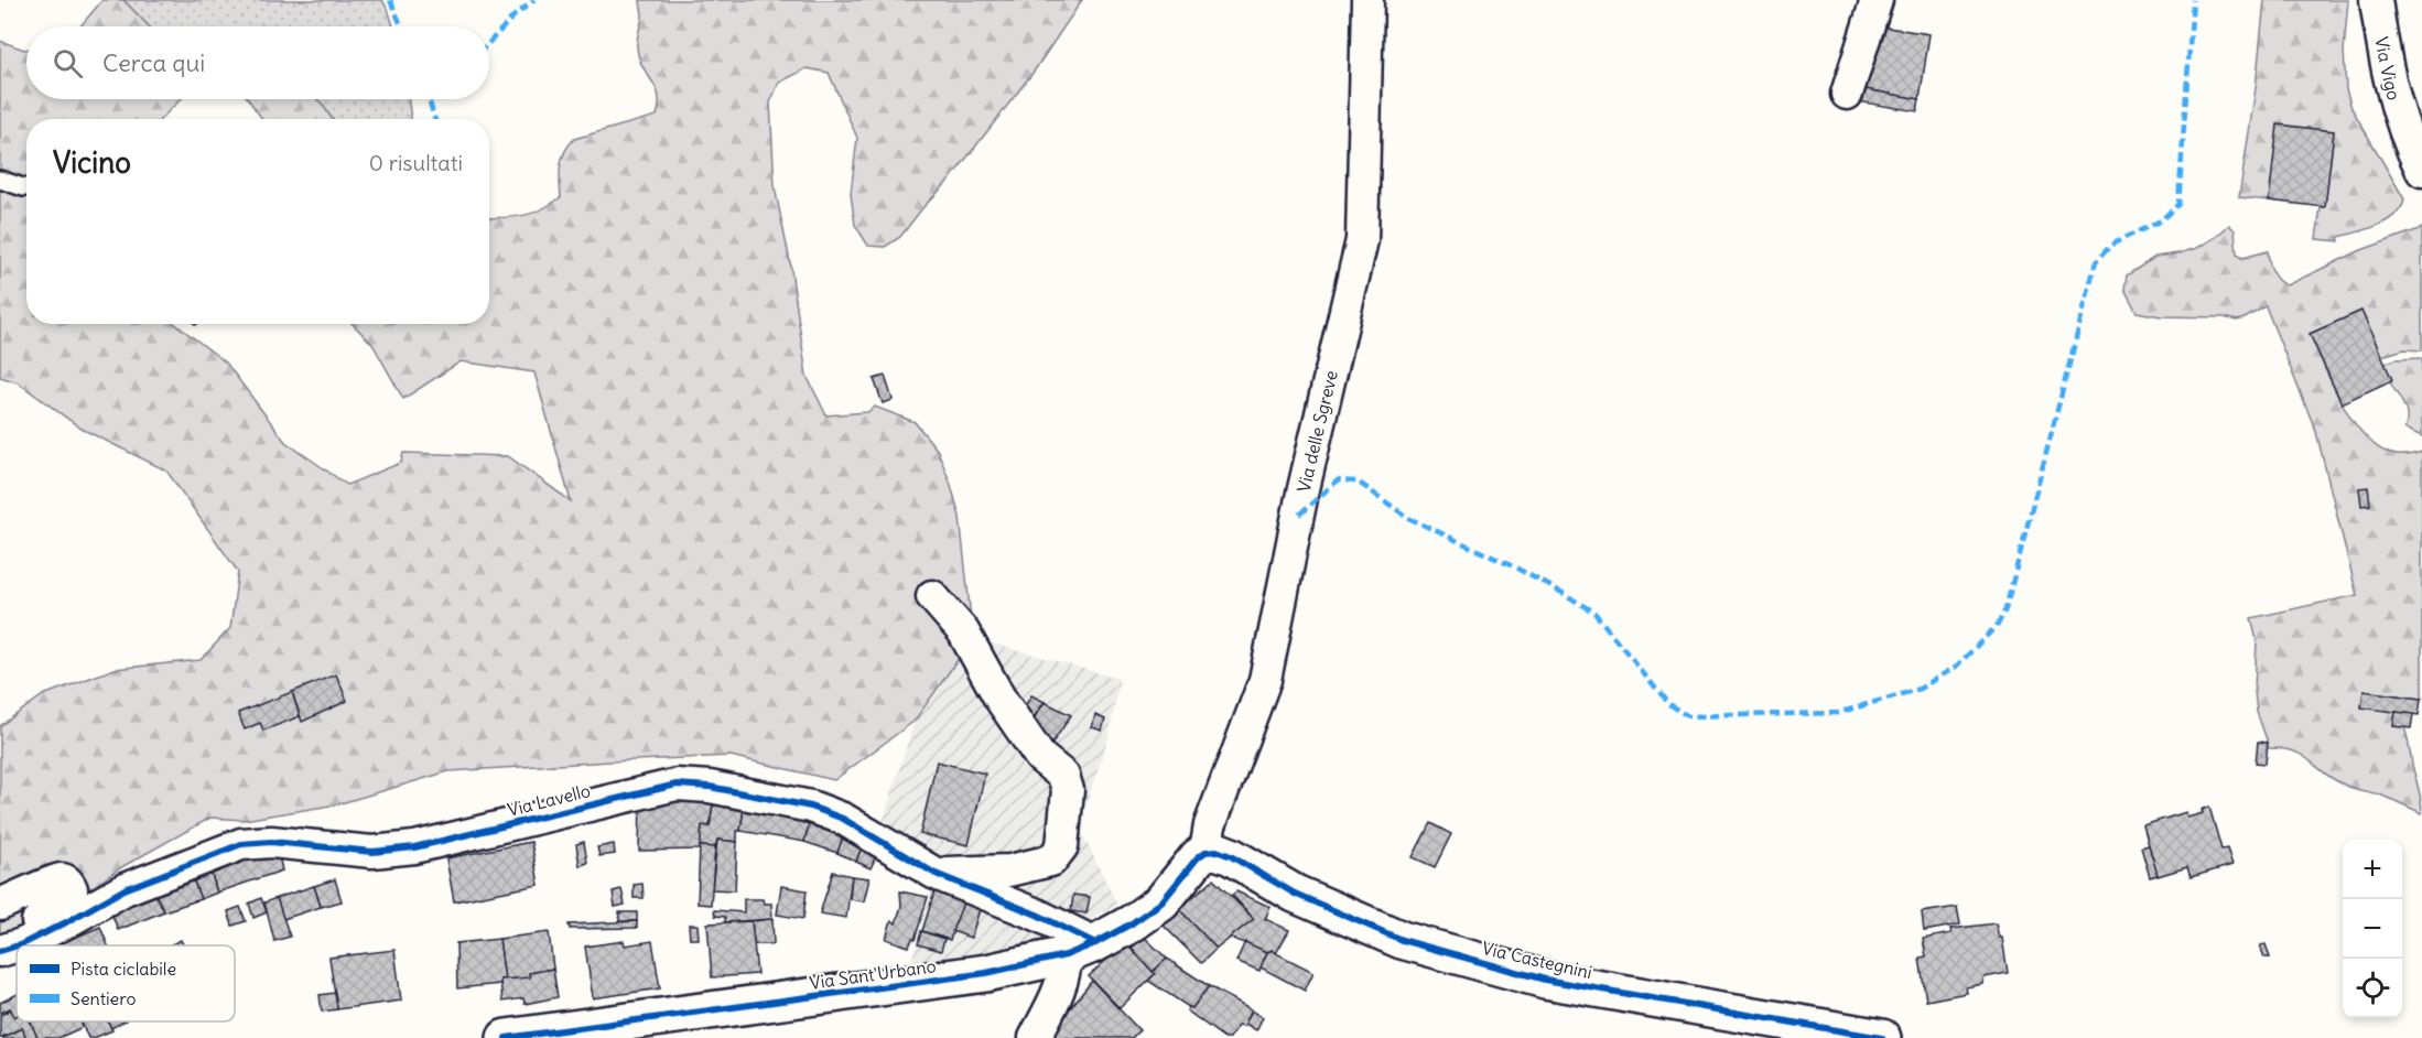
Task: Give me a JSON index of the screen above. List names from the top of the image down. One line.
{"streets":{"street":["Via Vigo","Via delle Sgreve","Via Lavello","Via Castegnini","Via Sant'Urbano"]},"crossings":[["Via delle Sgreve","Via Castegnini"],["Via delle Sgreve","Via Sant'Urbano"],["Via Lavello","Via Sant'Urbano"],["Via Castegnini","Via Sant'Urbano"]],"legend":["Pista ciclabile","Sentiero"],"page":{"search":"Cerca qui","heading":["Vicino","0 risultati"],"map_buttons":["+","−"]}}
